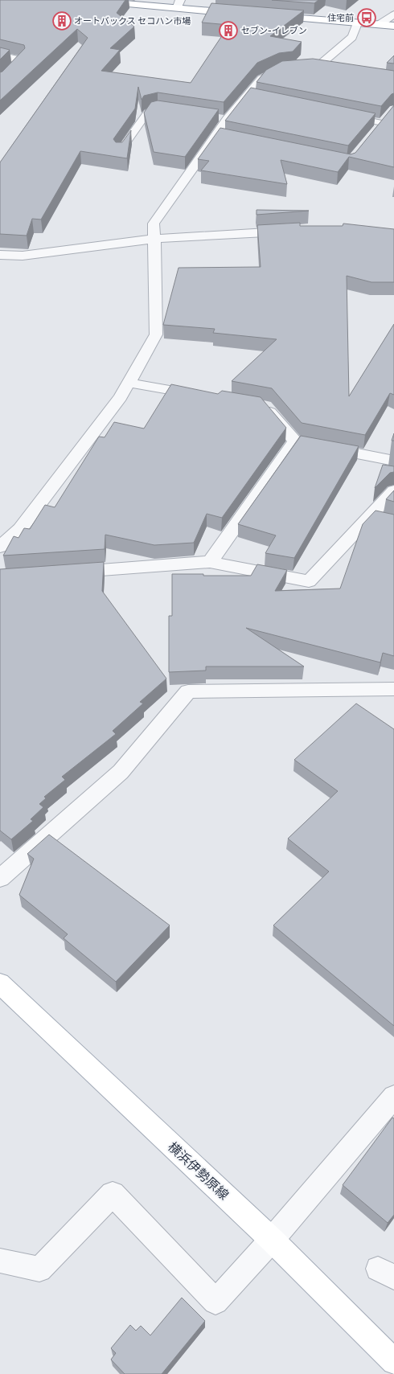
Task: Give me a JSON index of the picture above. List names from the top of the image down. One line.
{"streets":{"main road":["横浜伊勢原線"]},"places":{"bus stop":["住宅前"],"building":["オートバックス セコハン市場","セブン-イレブン"]}}
